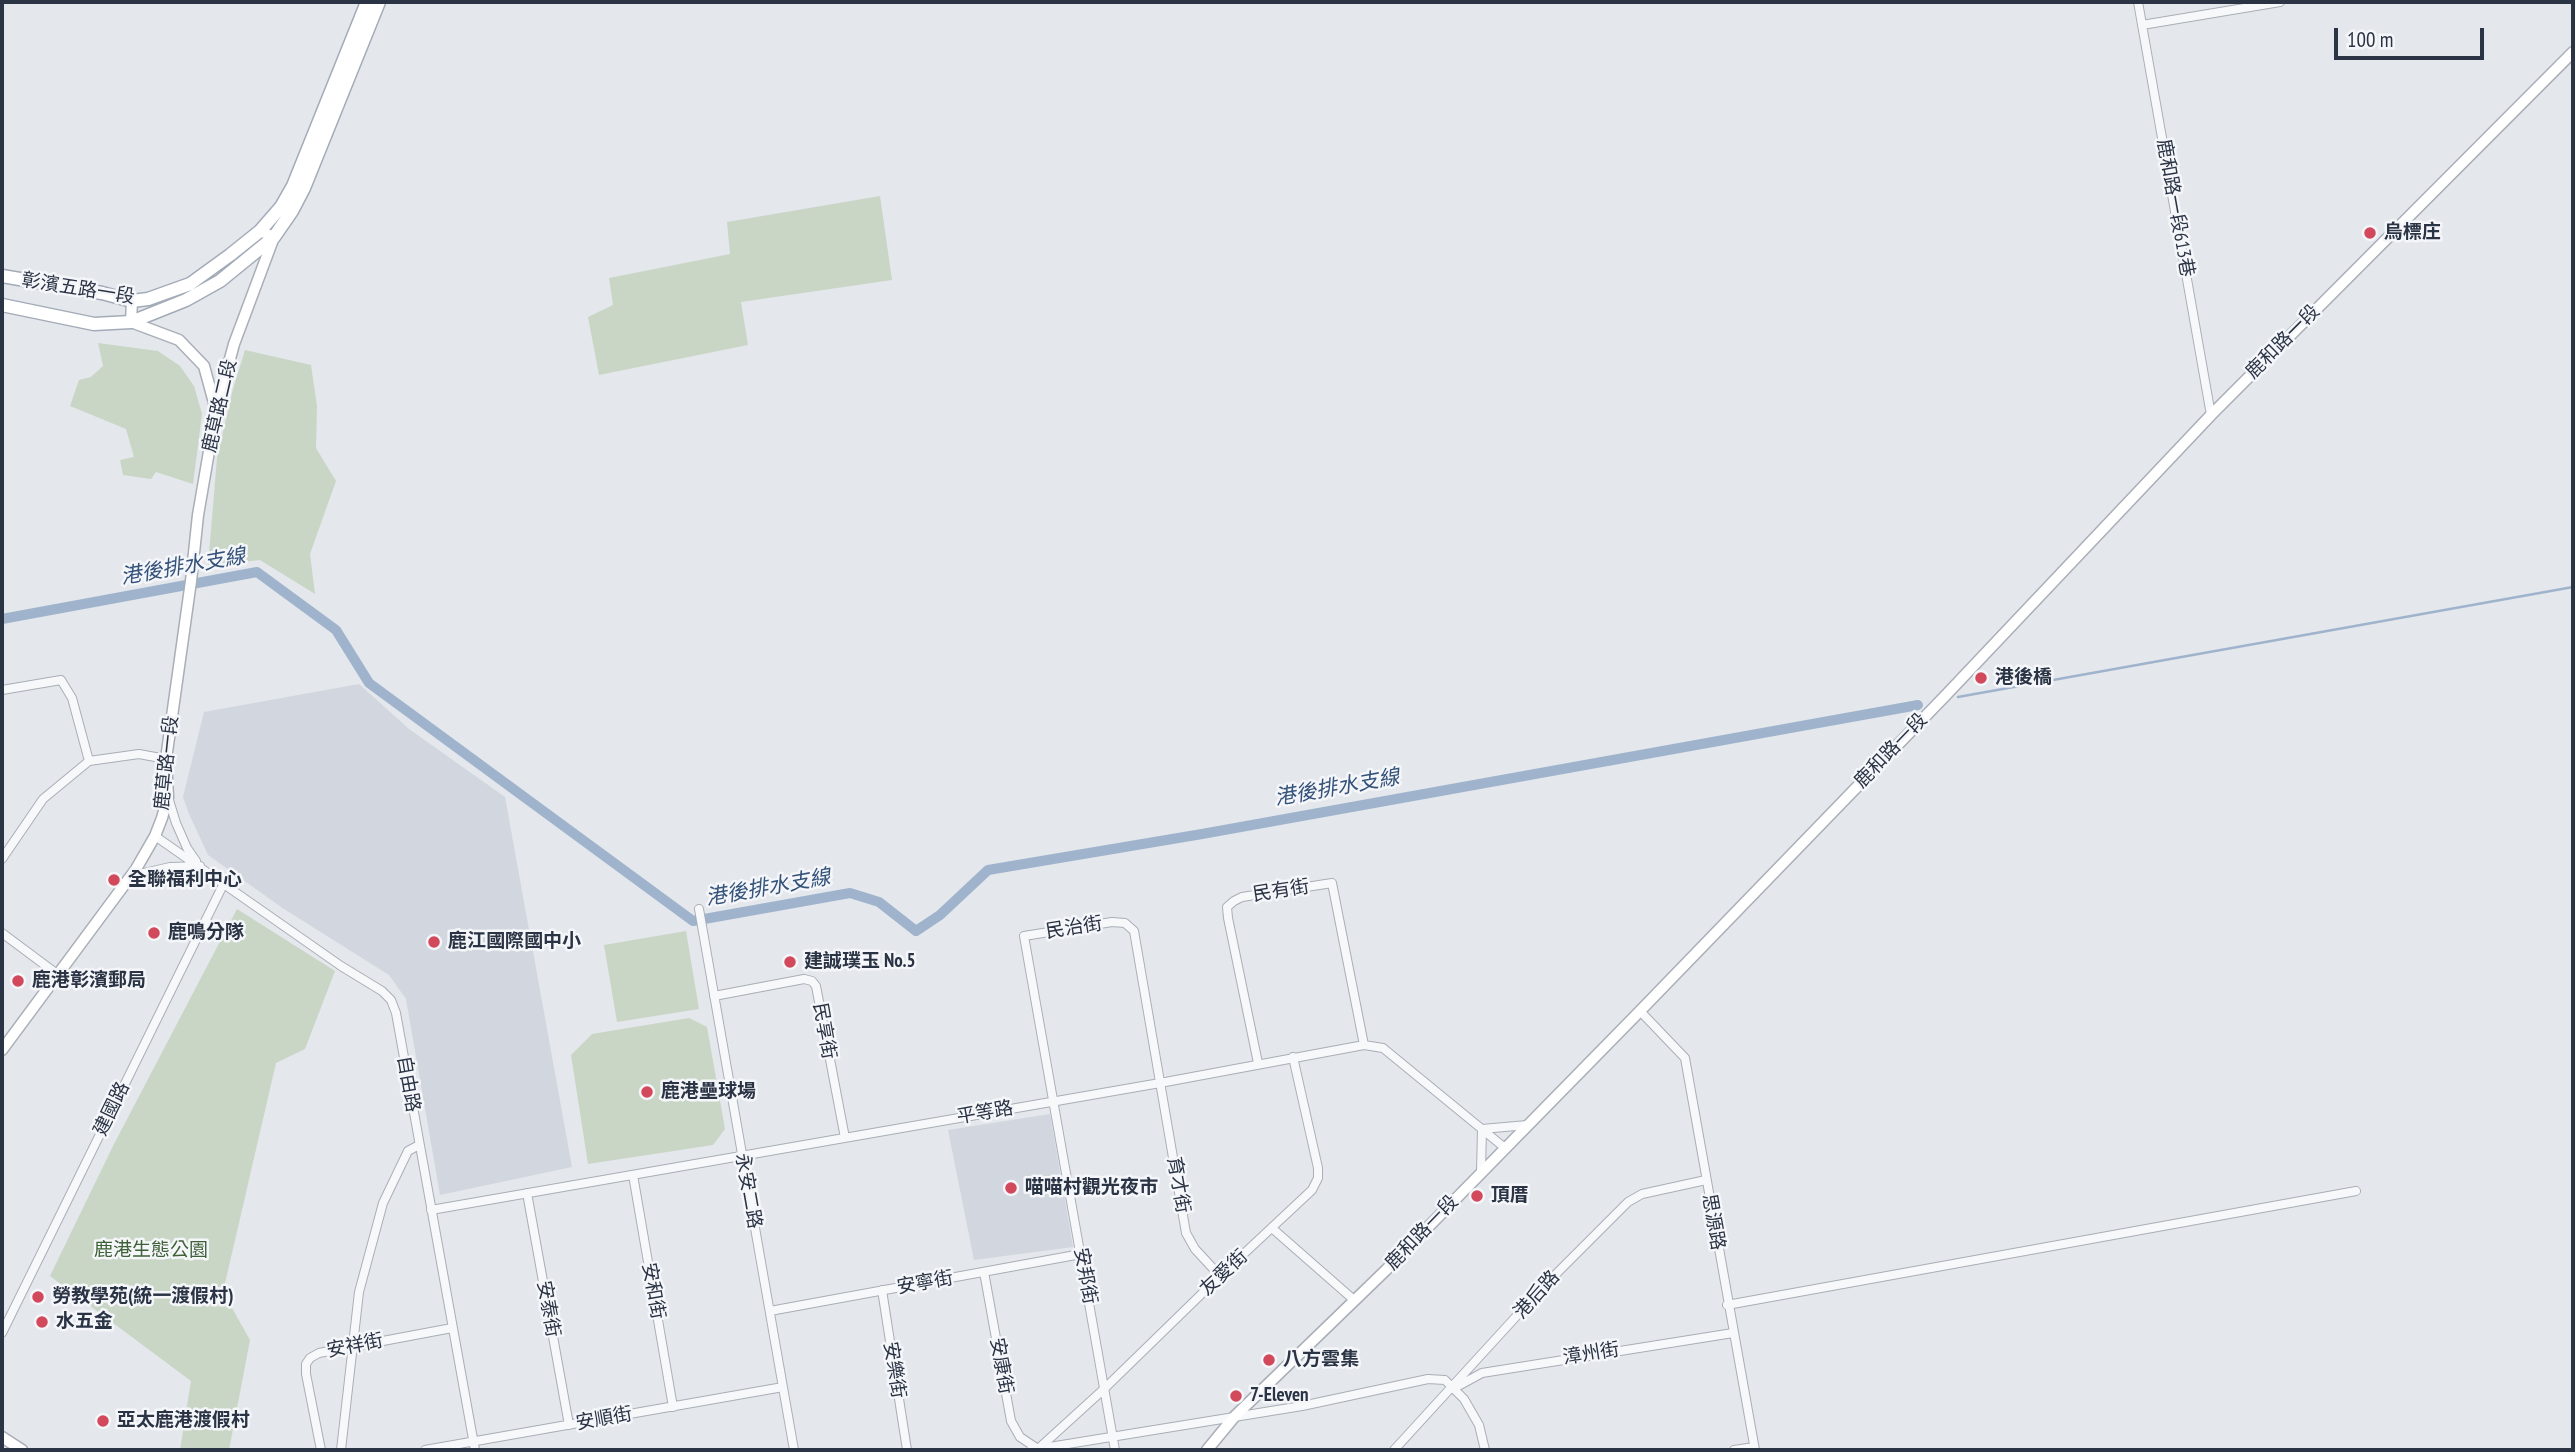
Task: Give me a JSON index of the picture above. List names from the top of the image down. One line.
{"streets":{"main road":["彰濱五路一段","鹿和路一段","鹿草路二段","鹿草路一段"],"street":["鹿和路一段613巷","民有街","民治街","民享街","自由路","建國路","平等路","育才街","永安二路","思源路","友愛街","安邦街","安寧街","安和街","港后路","安泰街","安祥街","漳州街","安康街","安樂街","安順街"]},"crossings":[["鹿和路一段613巷","鹿和路一段"],["彰濱五路一段","鹿草路二段"],["鹿和路一段","思源路"],["鹿草路二段","鹿草路一段"],["鹿草路一段","自由路"],["民有街","平等路"],["民治街","平等路"],["民治街","育才街"],["民治街","安邦街"],["民享街","平等路"],["民享街","永安二路"],["自由路","建國路"],["自由路","平等路"],["自由路","安祥街"],["自由路","安順街"],["平等路","育才街"],["平等路","永安二路"],["平等路","友愛街"],["平等路","安邦街"],["平等路","安和街"],["平等路","安泰街"],["育才街","友愛街"],["永安二路","安寧街"],["永安二路","安順街"],["思源路","港后路"],["思源路","漳州街"],["友愛街","安邦街"],["友愛街","安康街"],["安邦街","安寧街"],["安寧街","安康街"],["安寧街","安樂街"],["安和街","安順街"],["港后路","漳州街"],["安泰街","安順街"]],"water":["港後排水支線"],"parks":["鹿港生態公園"],"places":["烏標庄","港後橋","全聯福利中心","鹿鳴分隊","鹿江國際國中小","建誠璞玉 No.5","鹿港彰濱郵局","鹿港壘球場","喵喵村觀光夜市","頂厝","勞教學苑(統一渡假村)","水五金","八方雲集","7-Eleven","亞太鹿港渡假村"],"scale_bar":"100 m"}
